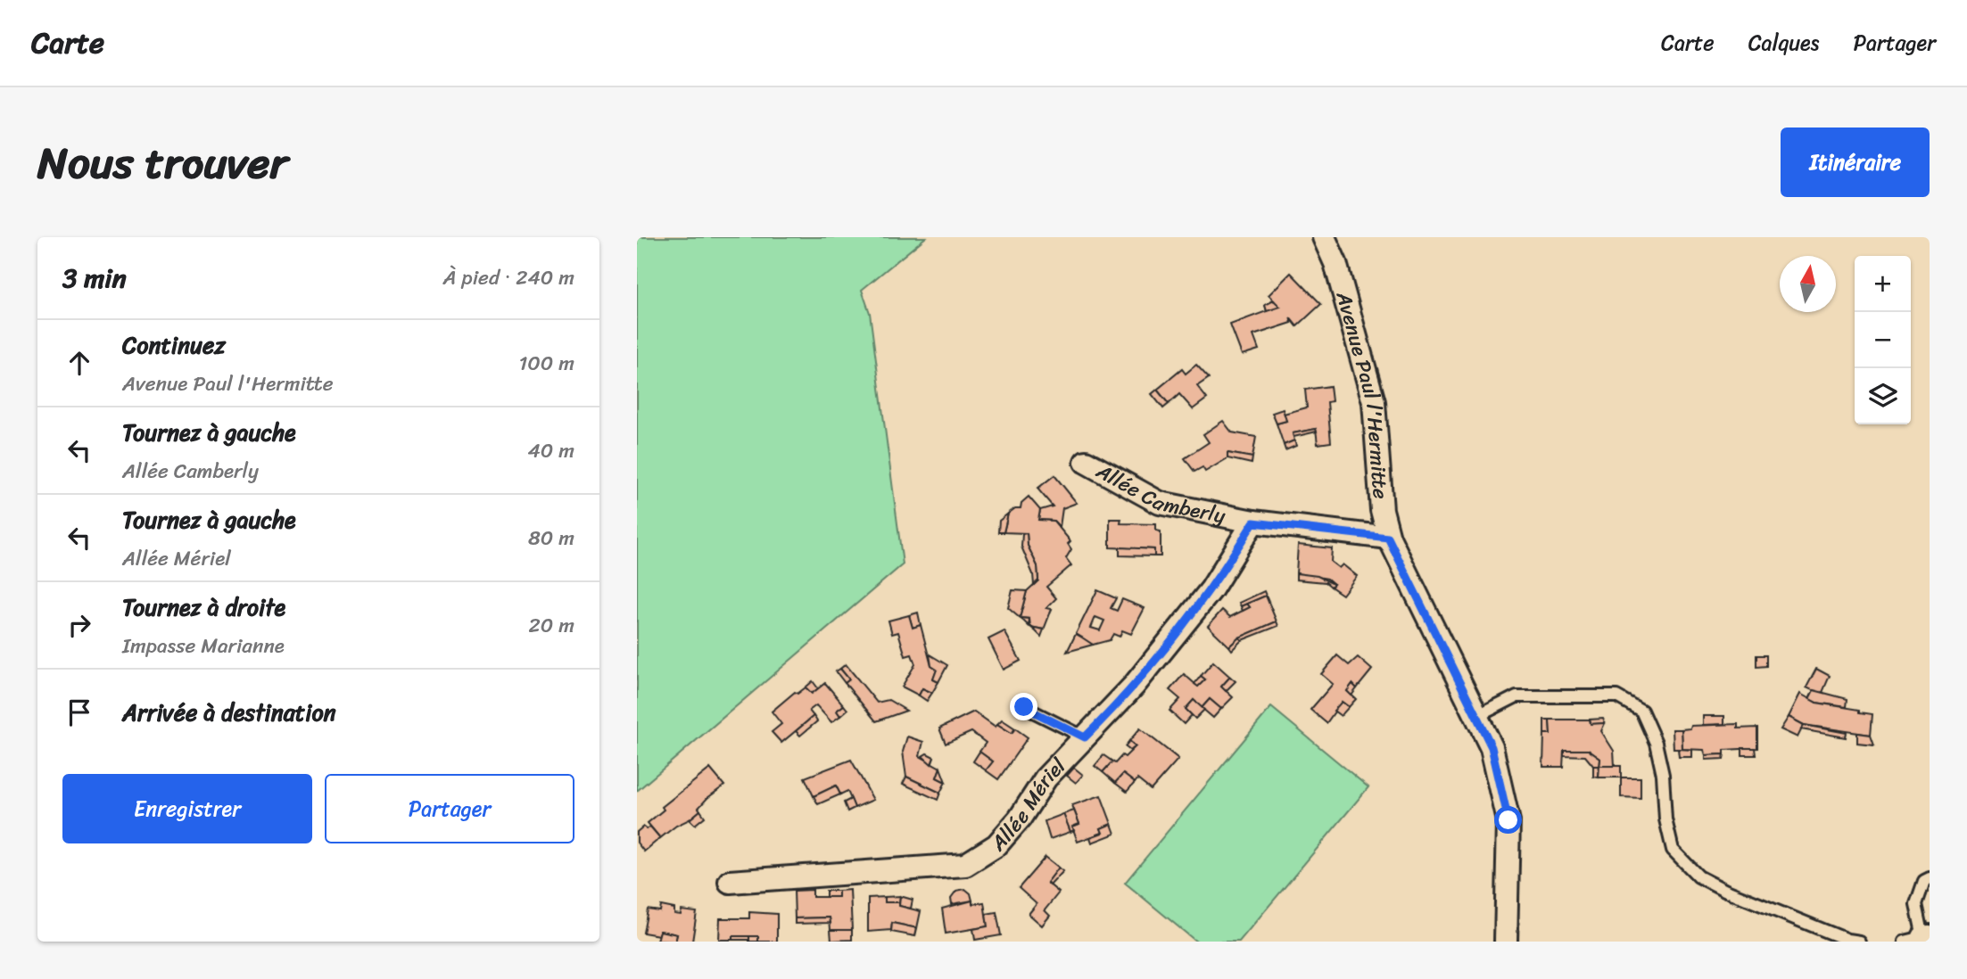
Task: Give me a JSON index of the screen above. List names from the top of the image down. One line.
{"streets":{"street":["Avenue Paul l'Hermitte","Allée Camberly","Allée Mériel"]},"crossings":[["Avenue Paul l'Hermitte","Allée Camberly"],["Allée Camberly","Allée Mériel"]],"north":"top","page":{"header":"Carte","nav":["Carte","Calques","Partager"],"title":"Nous trouver","buttons":["Itinéraire",["Enregistrer","Partager"]],"heading":["3 min","À pied · 240 m"],"map_buttons":["+","−"],"list":[["Continuez","Avenue Paul l'Hermitte","100 m"],["Tournez à gauche","Allée Camberly","40 m"],["Tournez à gauche","Allée Mériel","80 m"],["Tournez à droite","Impasse Marianne","20 m"],"Arrivée à destination"]}}
